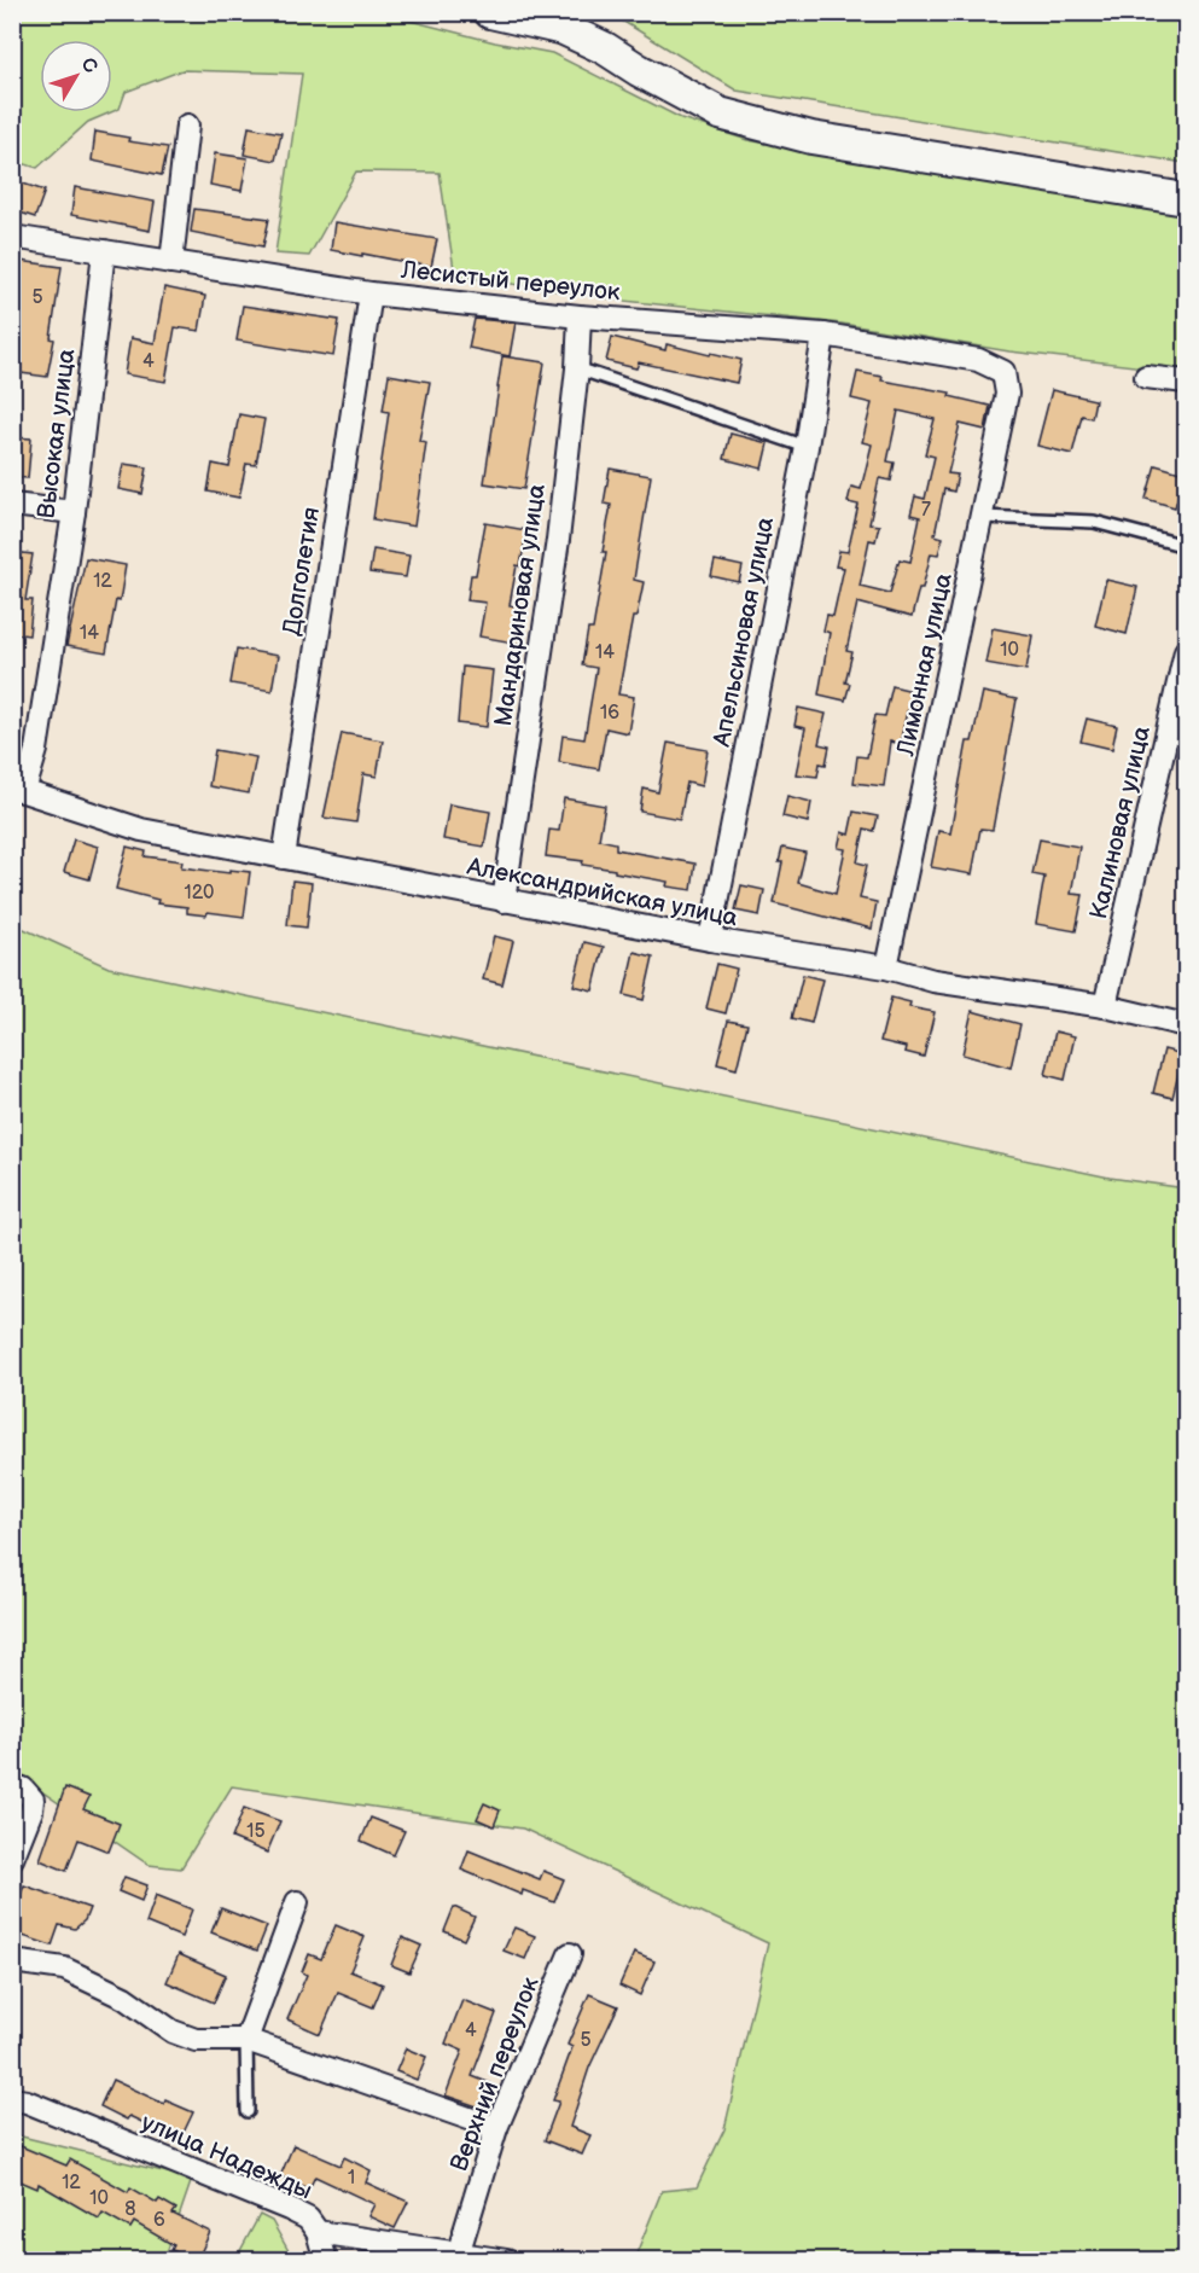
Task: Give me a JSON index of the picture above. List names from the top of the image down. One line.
{"streets":{"street":["Лесистый переулок","Высокая улица","Долголетия","Мандариновая улица","Апельсиновая улица","Лимонная улица","Калиновая улица","Александрийская улица","Верхний переулок","улица Надежды"]},"crossings":[["Лесистый переулок","Высокая улица"],["Лесистый переулок","Долголетия"],["Лесистый переулок","Мандариновая улица"],["Лесистый переулок","Апельсиновая улица"],["Лесистый переулок","Лимонная улица"],["Высокая улица","Александрийская улица"],["Долголетия","Александрийская улица"],["Мандариновая улица","Александрийская улица"],["Апельсиновая улица","Александрийская улица"],["Лимонная улица","Александрийская улица"],["Калиновая улица","Александрийская улица"],["Верхний переулок","улица Надежды"]],"house_numbers":["5","4","7","12","14","10","14","16","120","15","4","5","1","12","10","8","6"],"north":"top right"}
